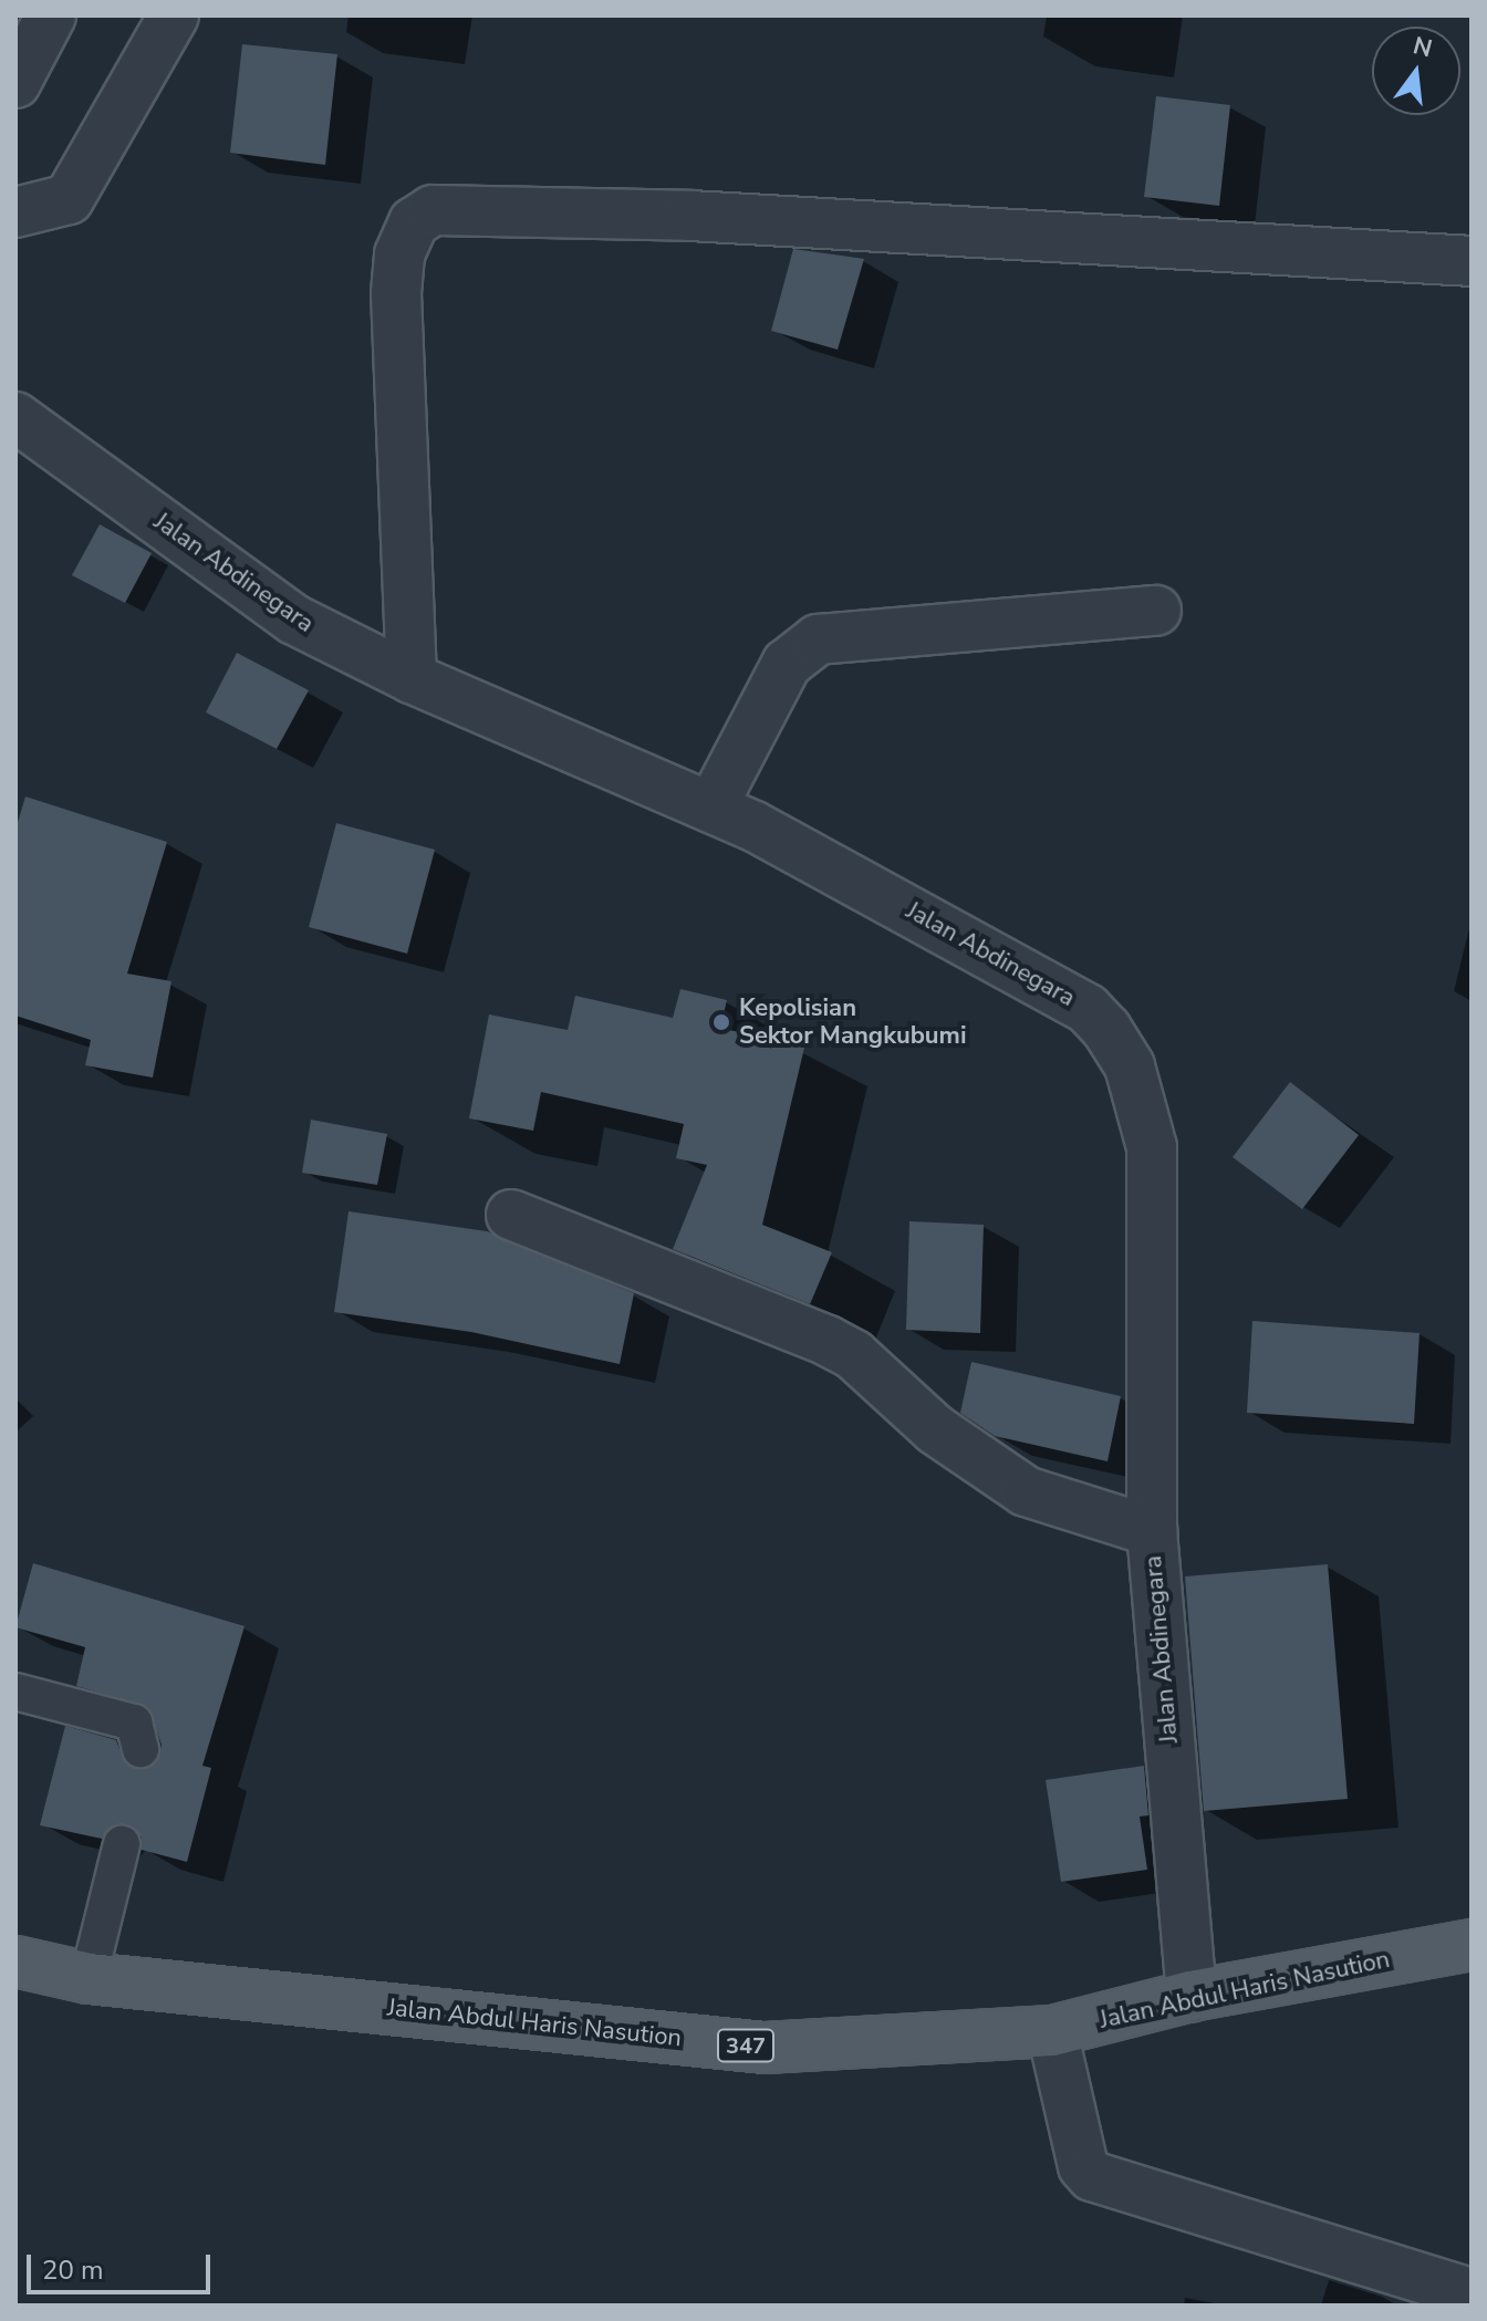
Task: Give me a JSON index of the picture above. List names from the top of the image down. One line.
{"streets":{"main road":["Jalan Abdul Haris Nasution","347"],"street":["Jalan Abdinegara"]},"crossings":[["Jalan Abdinegara","Jalan Abdul Haris Nasution"]],"places":["Kepolisian Sektor Mangkubumi"],"scale_bar":"20 m","north":"top"}
